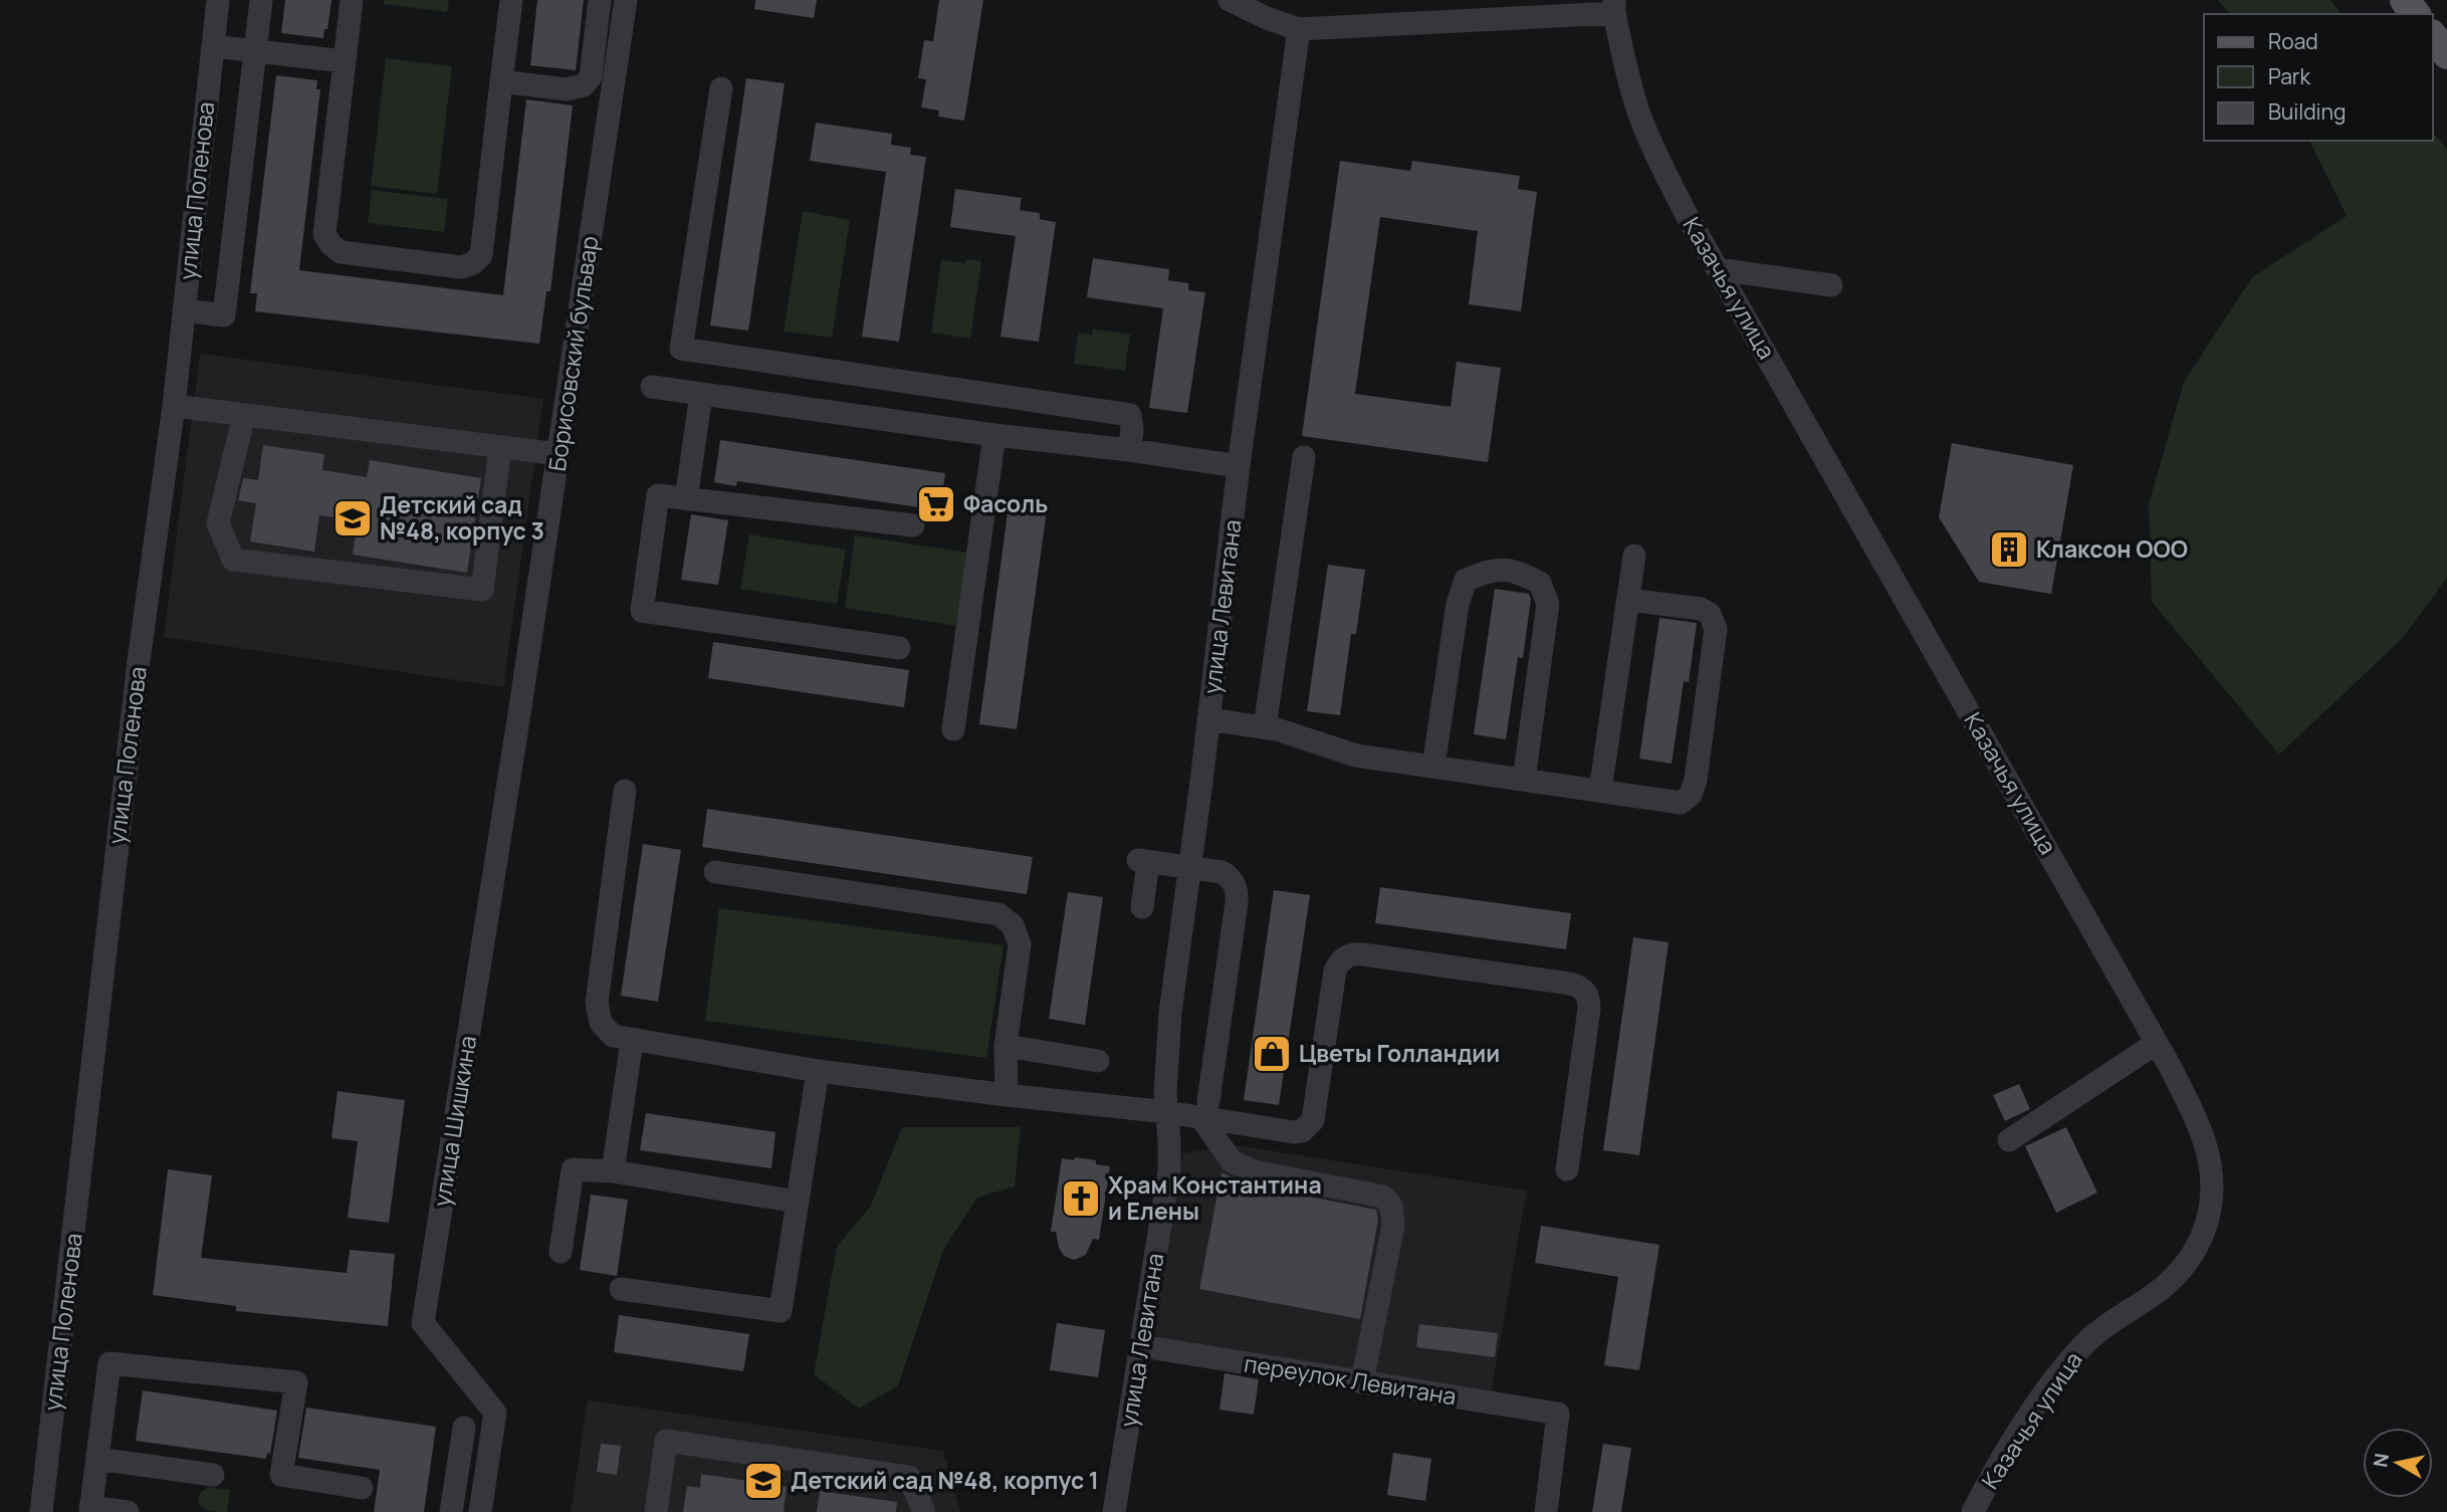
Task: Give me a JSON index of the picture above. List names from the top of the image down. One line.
{"streets":{"street":["улица Поленова","Казачья улица","Борисовский бульвар","улица Левитана","улица Шишкина","переулок Левитана"]},"crossings":[["Борисовский бульвар","улица Шишкина"],["улица Левитана","переулок Левитана"]],"places":{"supermarket":["Фасоль"],"school or university":["Детский сад №48, корпус 3","Детский сад №48, корпус 1"],"building":["Клаксон ООО"],"shop":["Цветы Голландии"],"church":["Храм Константина и Елены"]},"legend":["Road","Park","Building"],"north":"left"}
